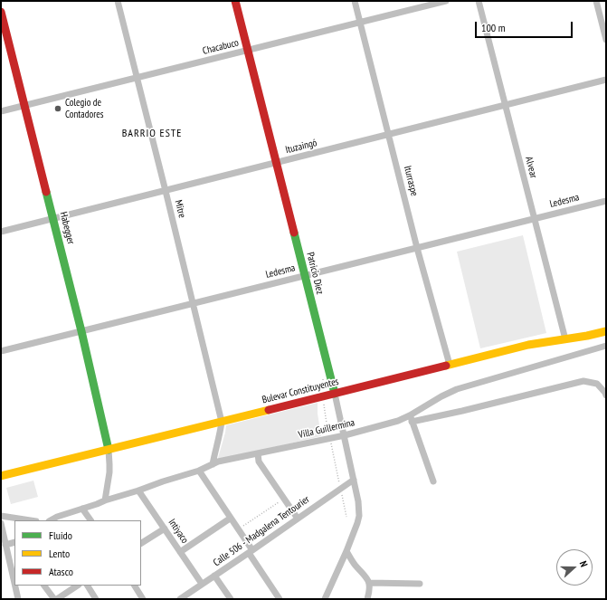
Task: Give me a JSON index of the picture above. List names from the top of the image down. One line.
{"streets":{"street":["Chacabuco","Ituzaingó","Alvear","Iturraspe","Ledesma","Mitre","Habegger","Patricio Diez","Bulevar Constituyentes","Villa Guillermina","Intiyaco","Calle 506 - Madgalena Tentourier"]},"crossings":[["Chacabuco","Iturraspe"],["Chacabuco","Mitre"],["Chacabuco","Habegger"],["Chacabuco","Patricio Diez"],["Ituzaingó","Alvear"],["Ituzaingó","Iturraspe"],["Ituzaingó","Mitre"],["Ituzaingó","Habegger"],["Ituzaingó","Patricio Diez"],["Alvear","Ledesma"],["Alvear","Bulevar Constituyentes"],["Iturraspe","Ledesma"],["Iturraspe","Bulevar Constituyentes"],["Ledesma","Mitre"],["Ledesma","Habegger"],["Ledesma","Patricio Diez"],["Mitre","Bulevar Constituyentes"],["Habegger","Bulevar Constituyentes"],["Patricio Diez","Bulevar Constituyentes"],["Patricio Diez","Villa Guillermina"],["Patricio Diez","Calle 506 - Madgalena Tentourier"],["Villa Guillermina","Intiyaco"],["Intiyaco","Calle 506 - Madgalena Tentourier"]],"districts":["BARRIO ESTE"],"places":["Colegio de Contadores"],"legend":["Fluido","Lento","Atasco"],"scale_bar":"100 m","north":"right"}
